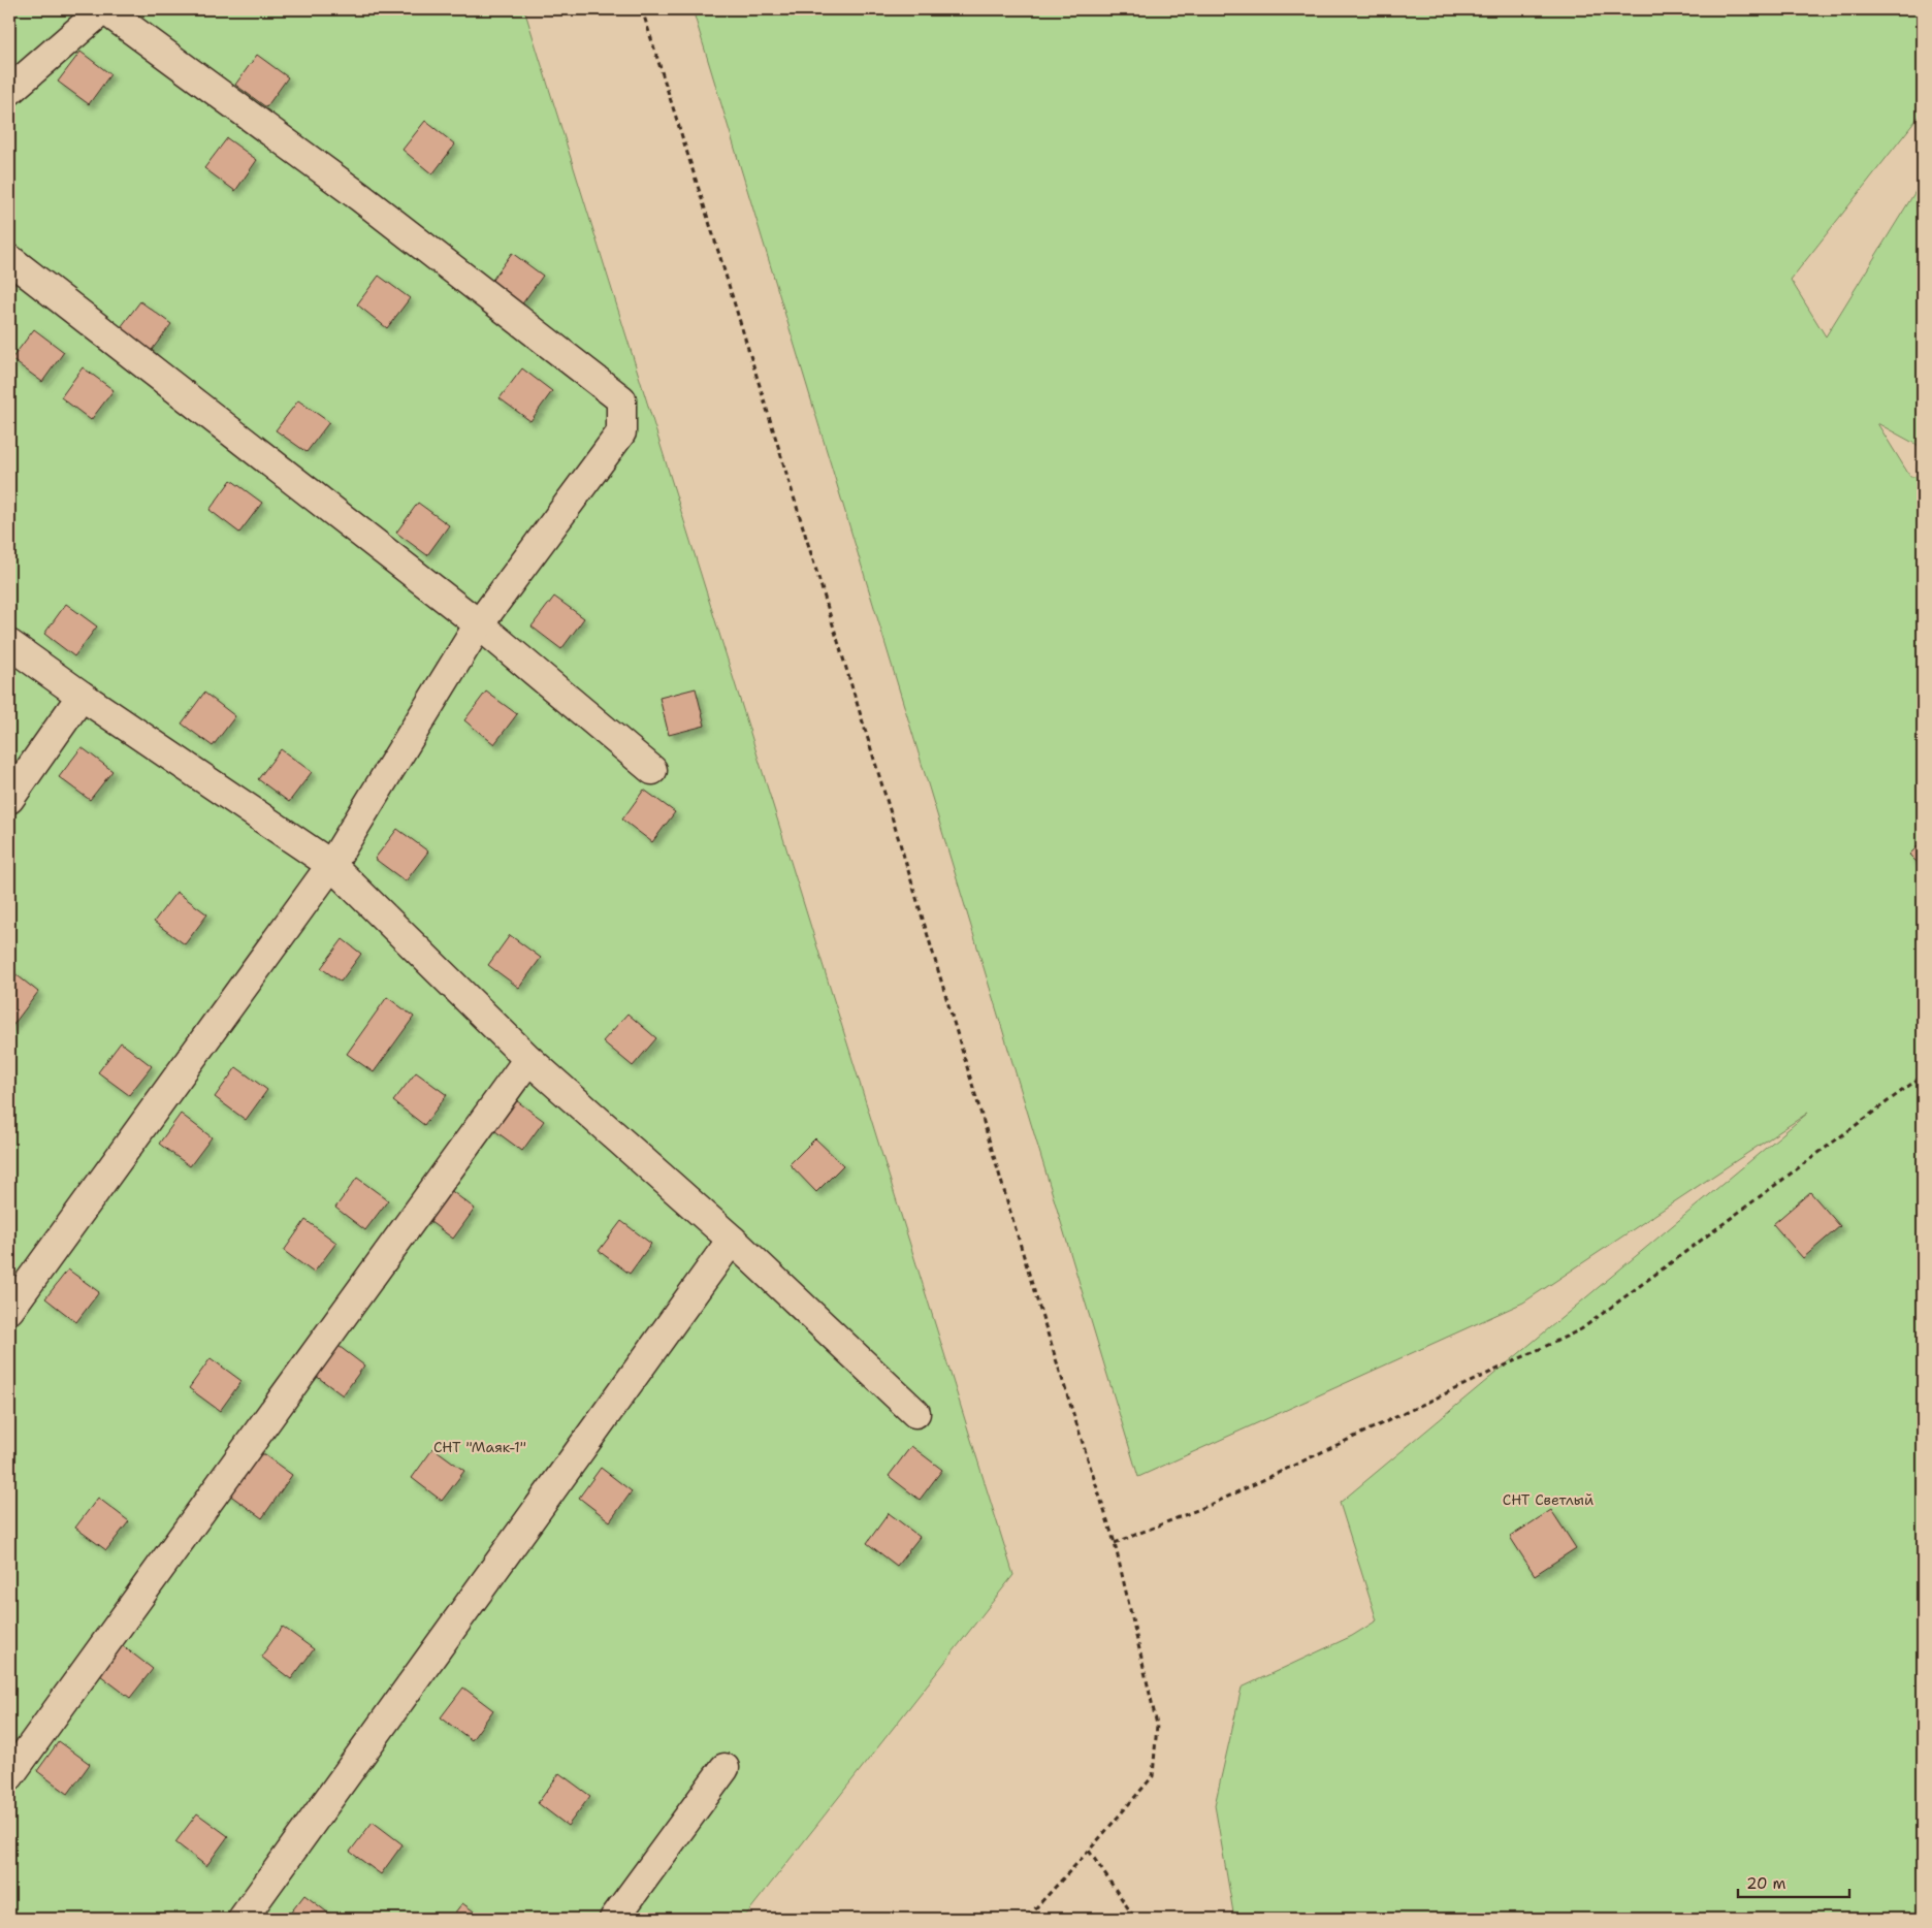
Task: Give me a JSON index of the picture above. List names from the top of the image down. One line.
{"parks":["СНТ \"Маяк-1\"","СНТ Светлый"],"scale_bar":"20 m"}
